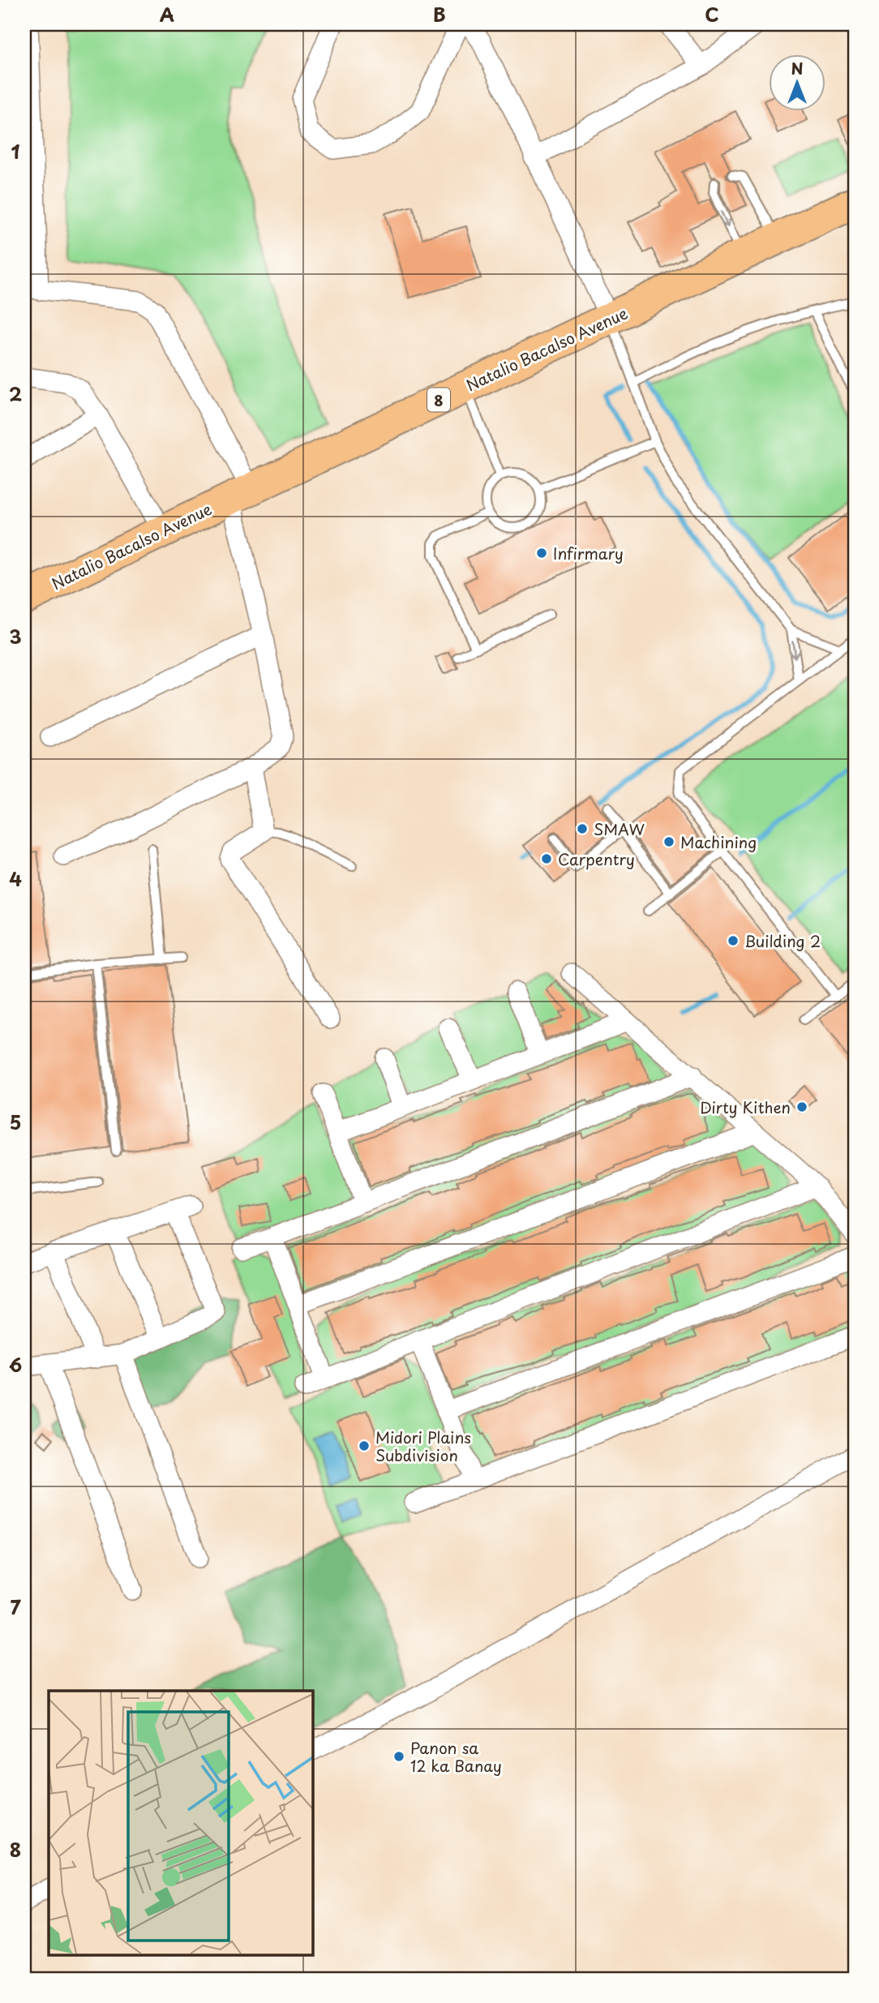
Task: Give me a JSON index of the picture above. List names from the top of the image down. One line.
{"streets":{"highway":["Natalio Bacalso Avenue","8"]},"places":["Infirmary","SMAW","Machining","Carpentry","Building 2","Dirty Kithen","Midori Plains Subdivision","Panon sa 12 ka Banay"],"north":"top","grid":{"columns":["A","B","C"],"rows":["1","2","3","4","5","6","7","8"]}}
